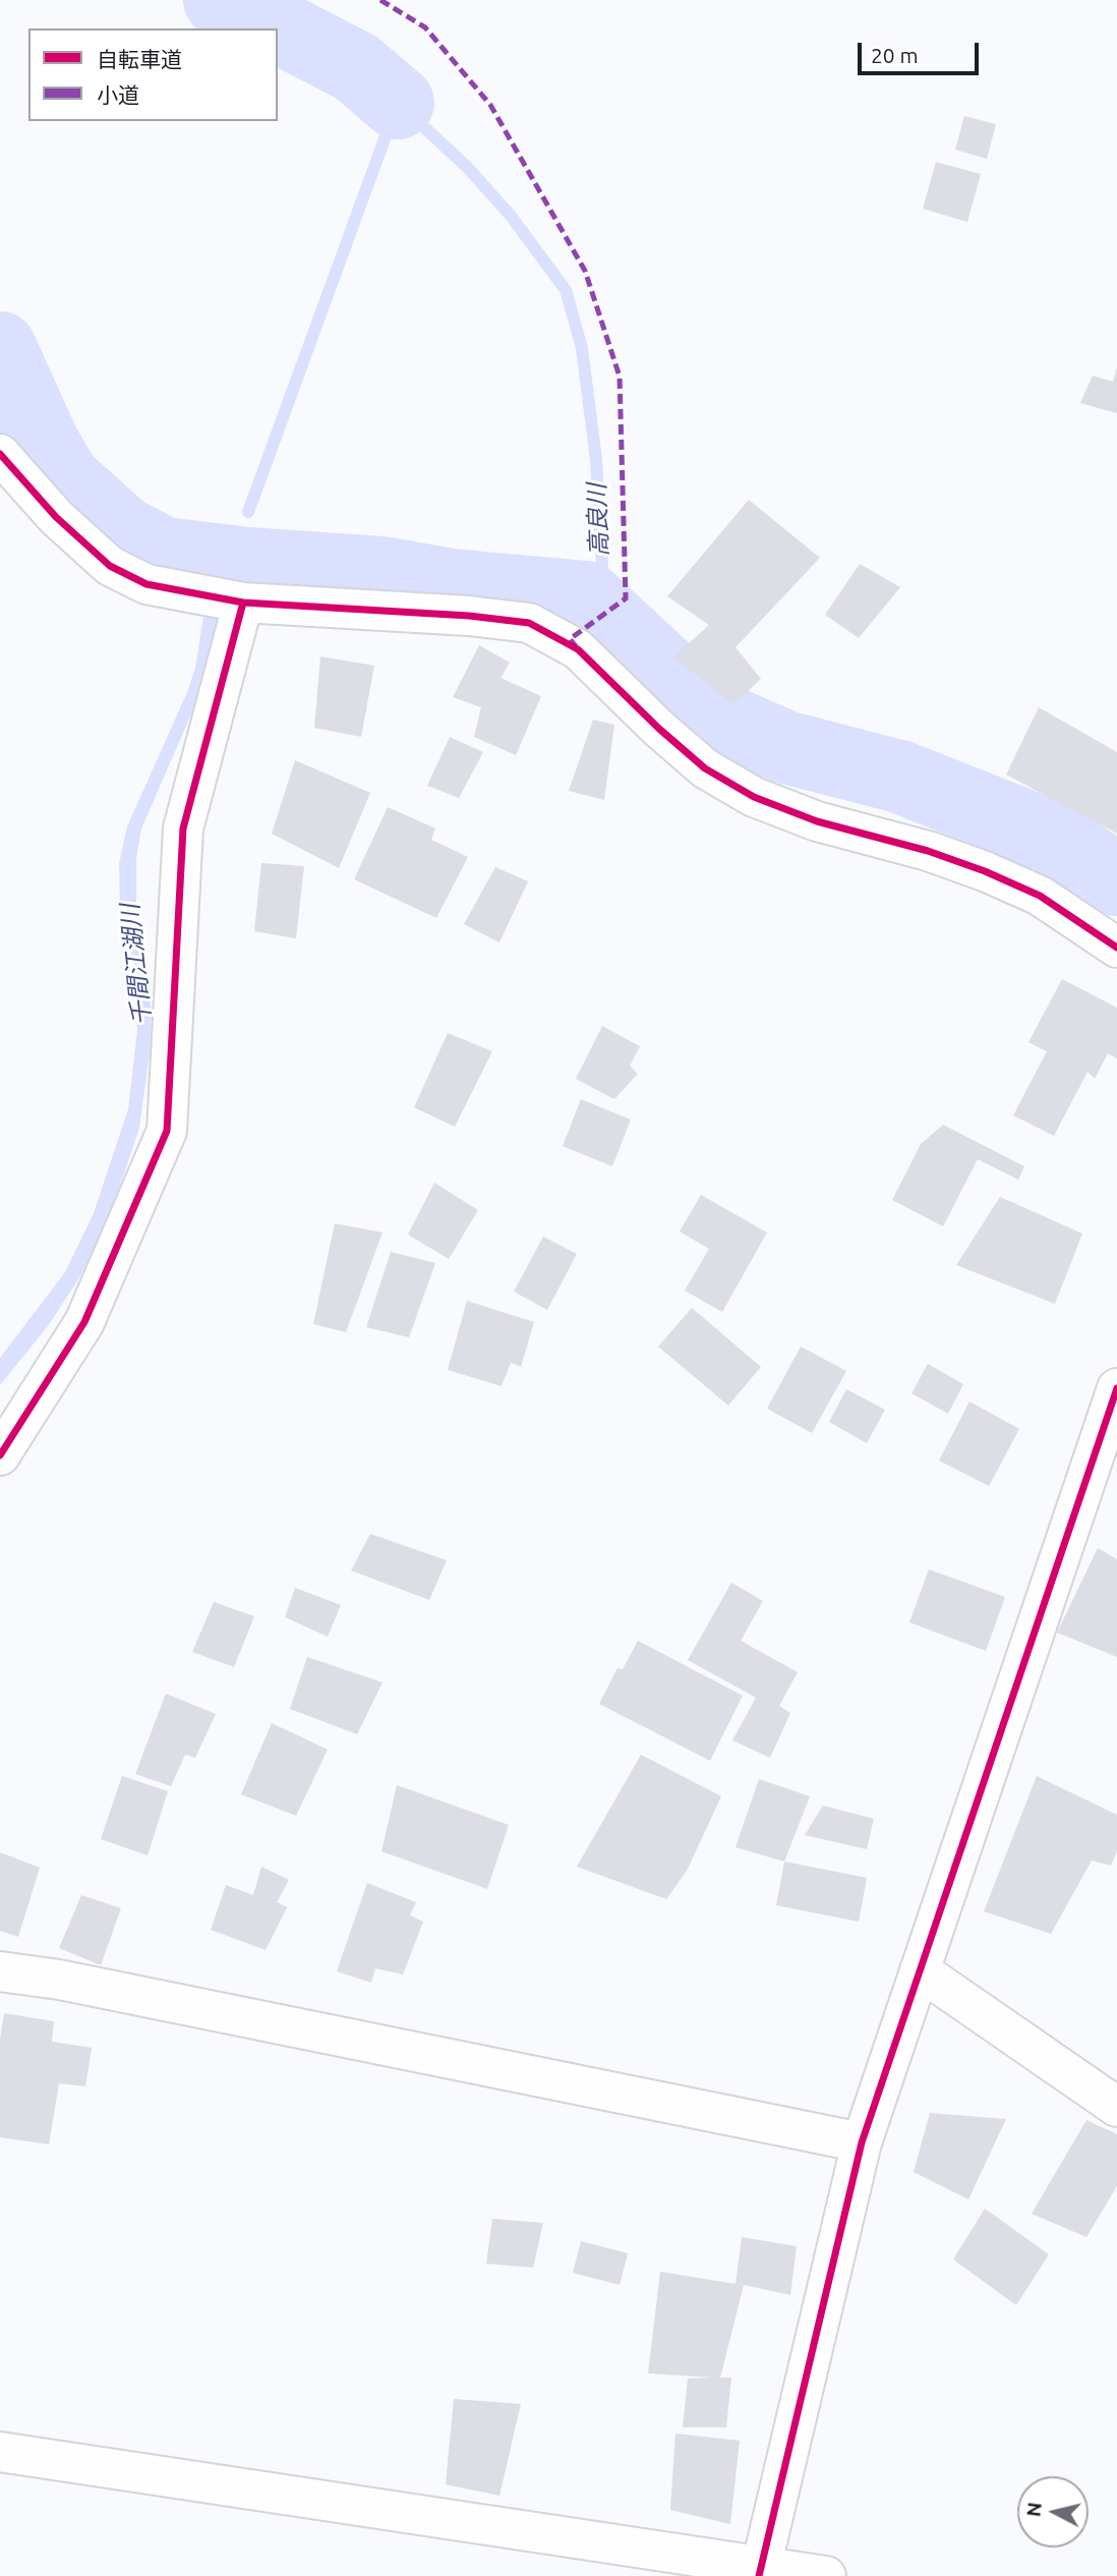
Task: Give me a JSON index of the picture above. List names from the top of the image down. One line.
{"water":["高良川","千間江湖川"],"legend":["自転車道","小道"],"scale_bar":"20 m","north":"left"}
